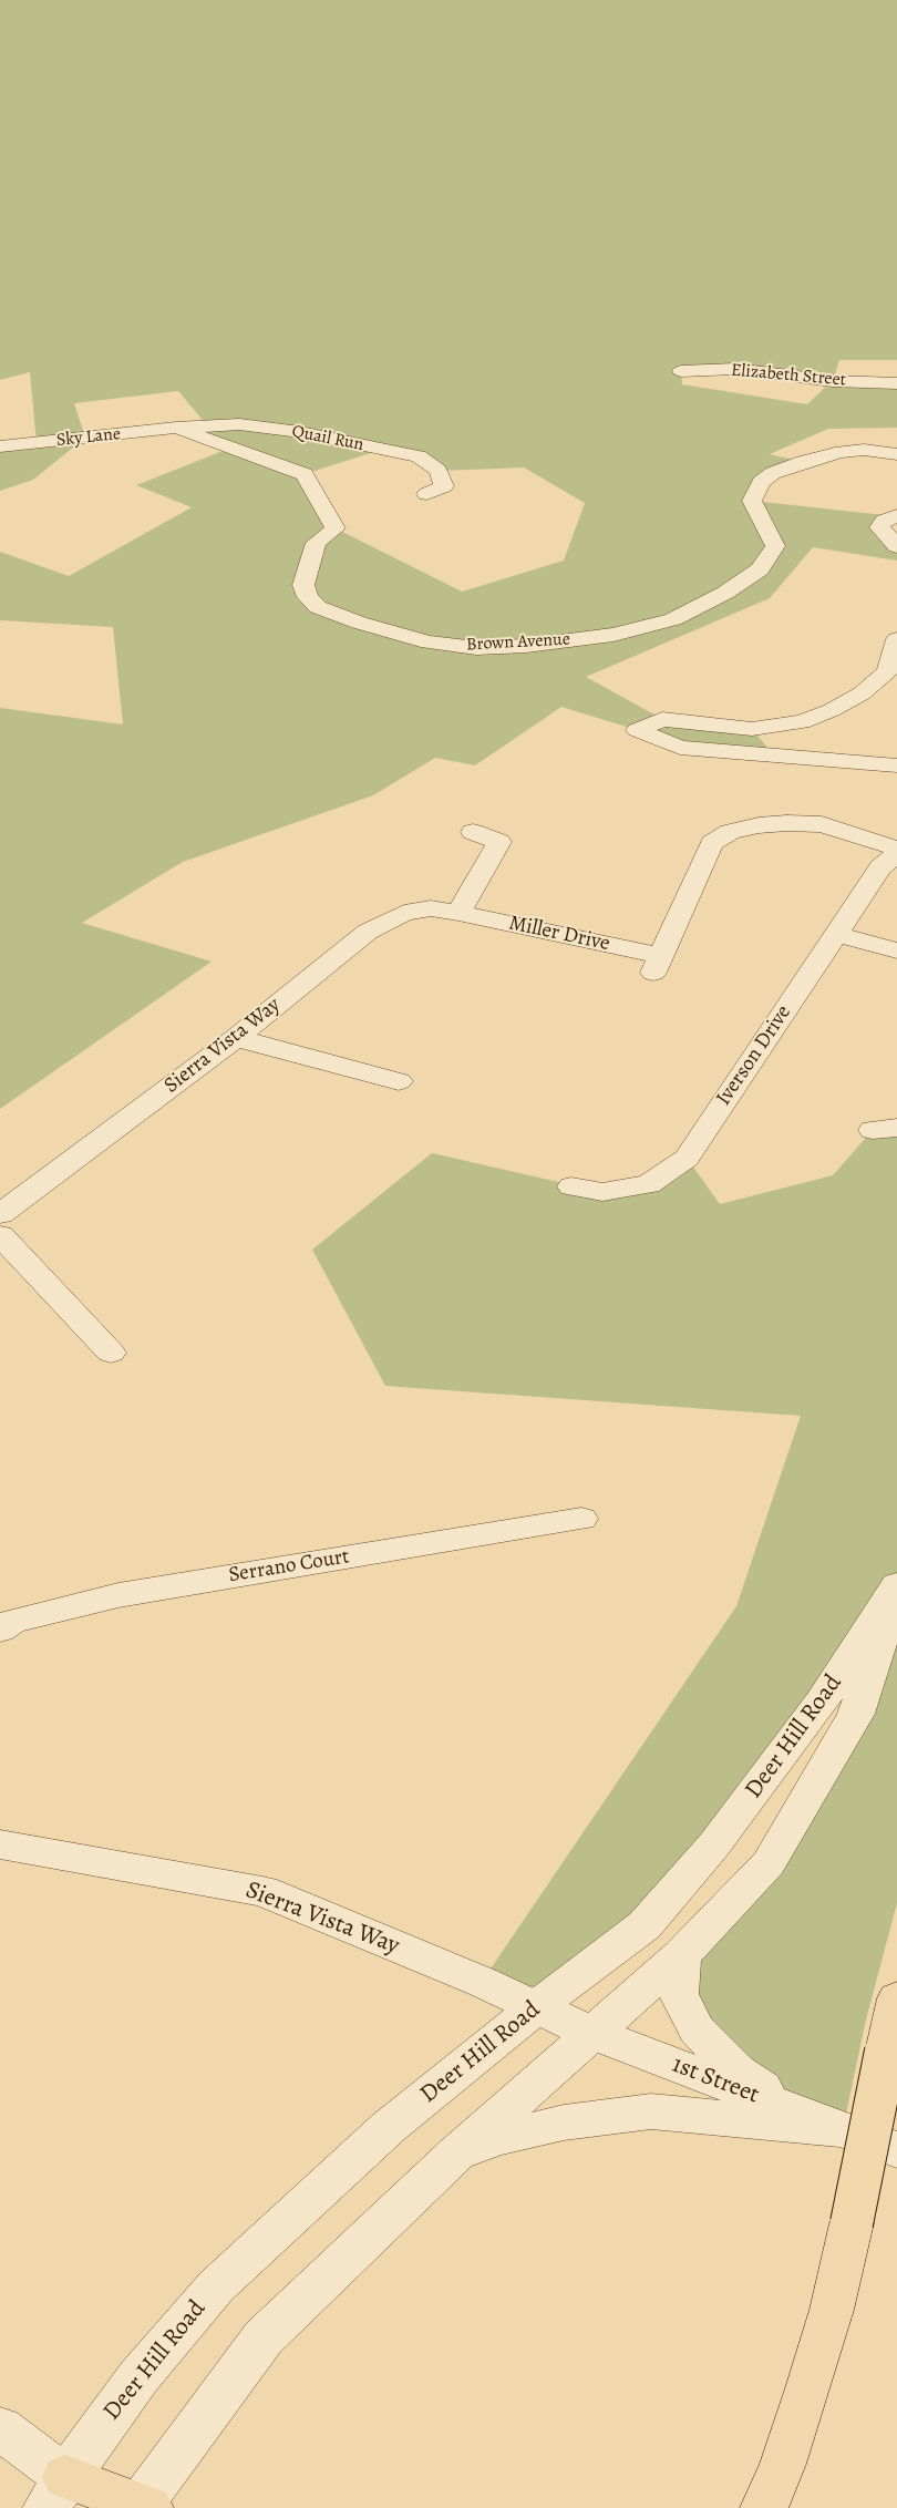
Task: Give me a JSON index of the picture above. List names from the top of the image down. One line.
{"streets":{"street":["Elizabeth Street","Sky Lane","Quail Run","Brown Avenue","Miller Drive","Sierra Vista Way","Iverson Drive","Serrano Court","Deer Hill Road","1st Street"]},"crossings":[["Sky Lane","Quail Run"],["Sky Lane","Brown Avenue"],["Quail Run","Brown Avenue"],["Miller Drive","Sierra Vista Way"],["Sierra Vista Way","Deer Hill Road"],["Sierra Vista Way","1st Street"],["Deer Hill Road","1st Street"]]}
